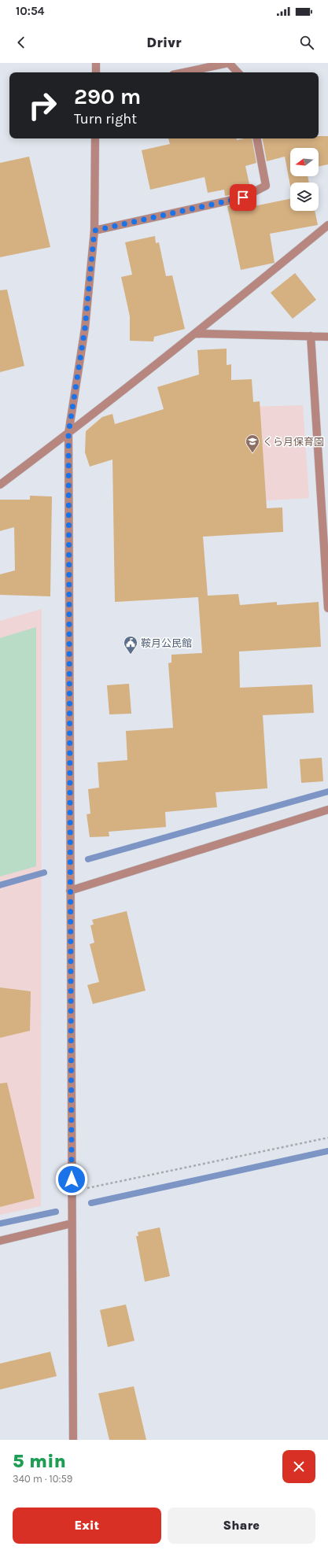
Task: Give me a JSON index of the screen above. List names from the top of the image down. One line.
{"places":{"school or university":["くら月保育園"],"public building":["鞍月公民館"]},"north":"left","page":{"status":"10:54","header":"Drivr","turn":["290 m","Turn right"],"heading":["5 min","340 m · 10:59"],"buttons":["Exit","Share"]}}
